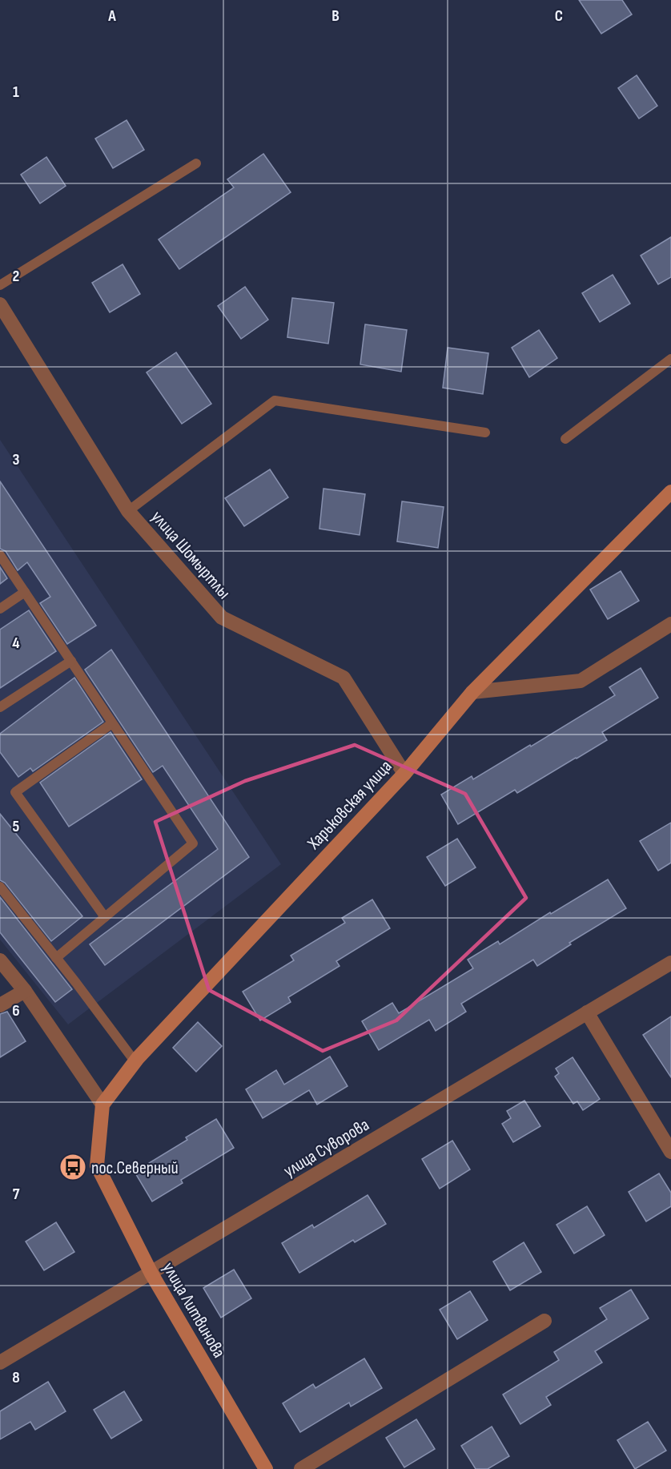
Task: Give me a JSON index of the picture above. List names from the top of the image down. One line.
{"streets":{"street":["улица Шомыртлы","Харьковская улица","улица Суворова","улица Литвинова"]},"crossings":[["улица Шомыртлы","Харьковская улица"],["Харьковская улица","улица Литвинова"],["улица Суворова","улица Литвинова"]],"places":{"bus stop":["пос.Северный"]},"grid":{"columns":["A","B","C"],"rows":["1","2","3","4","5","6","7","8"]}}
